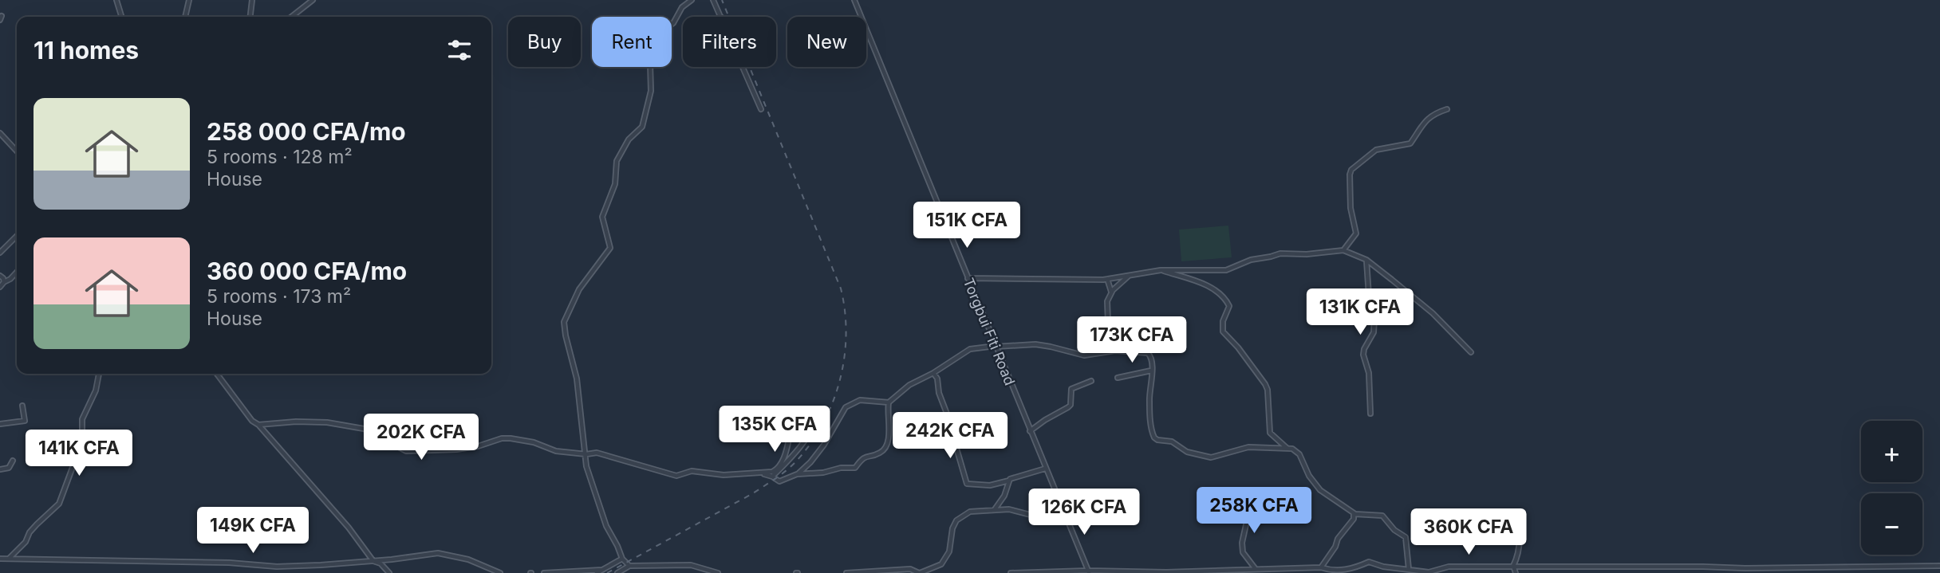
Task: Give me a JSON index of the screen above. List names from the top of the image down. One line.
{"streets":{"street":["Torgbui Fiti Road"]},"page":{"chip":["Buy","Rent","Filters","New"],"heading":"11 homes","list":[{"name":"258 000 CFA/mo","note":"5 rooms · 128 m² · House"},{"name":"360 000 CFA/mo","note":"5 rooms · 173 m² · House"}],"price":["151K CFA","131K CFA","173K CFA","135K CFA","242K CFA","202K CFA","141K CFA","258K CFA","126K CFA","149K CFA","360K CFA"],"map_buttons":["+","−"]}}
